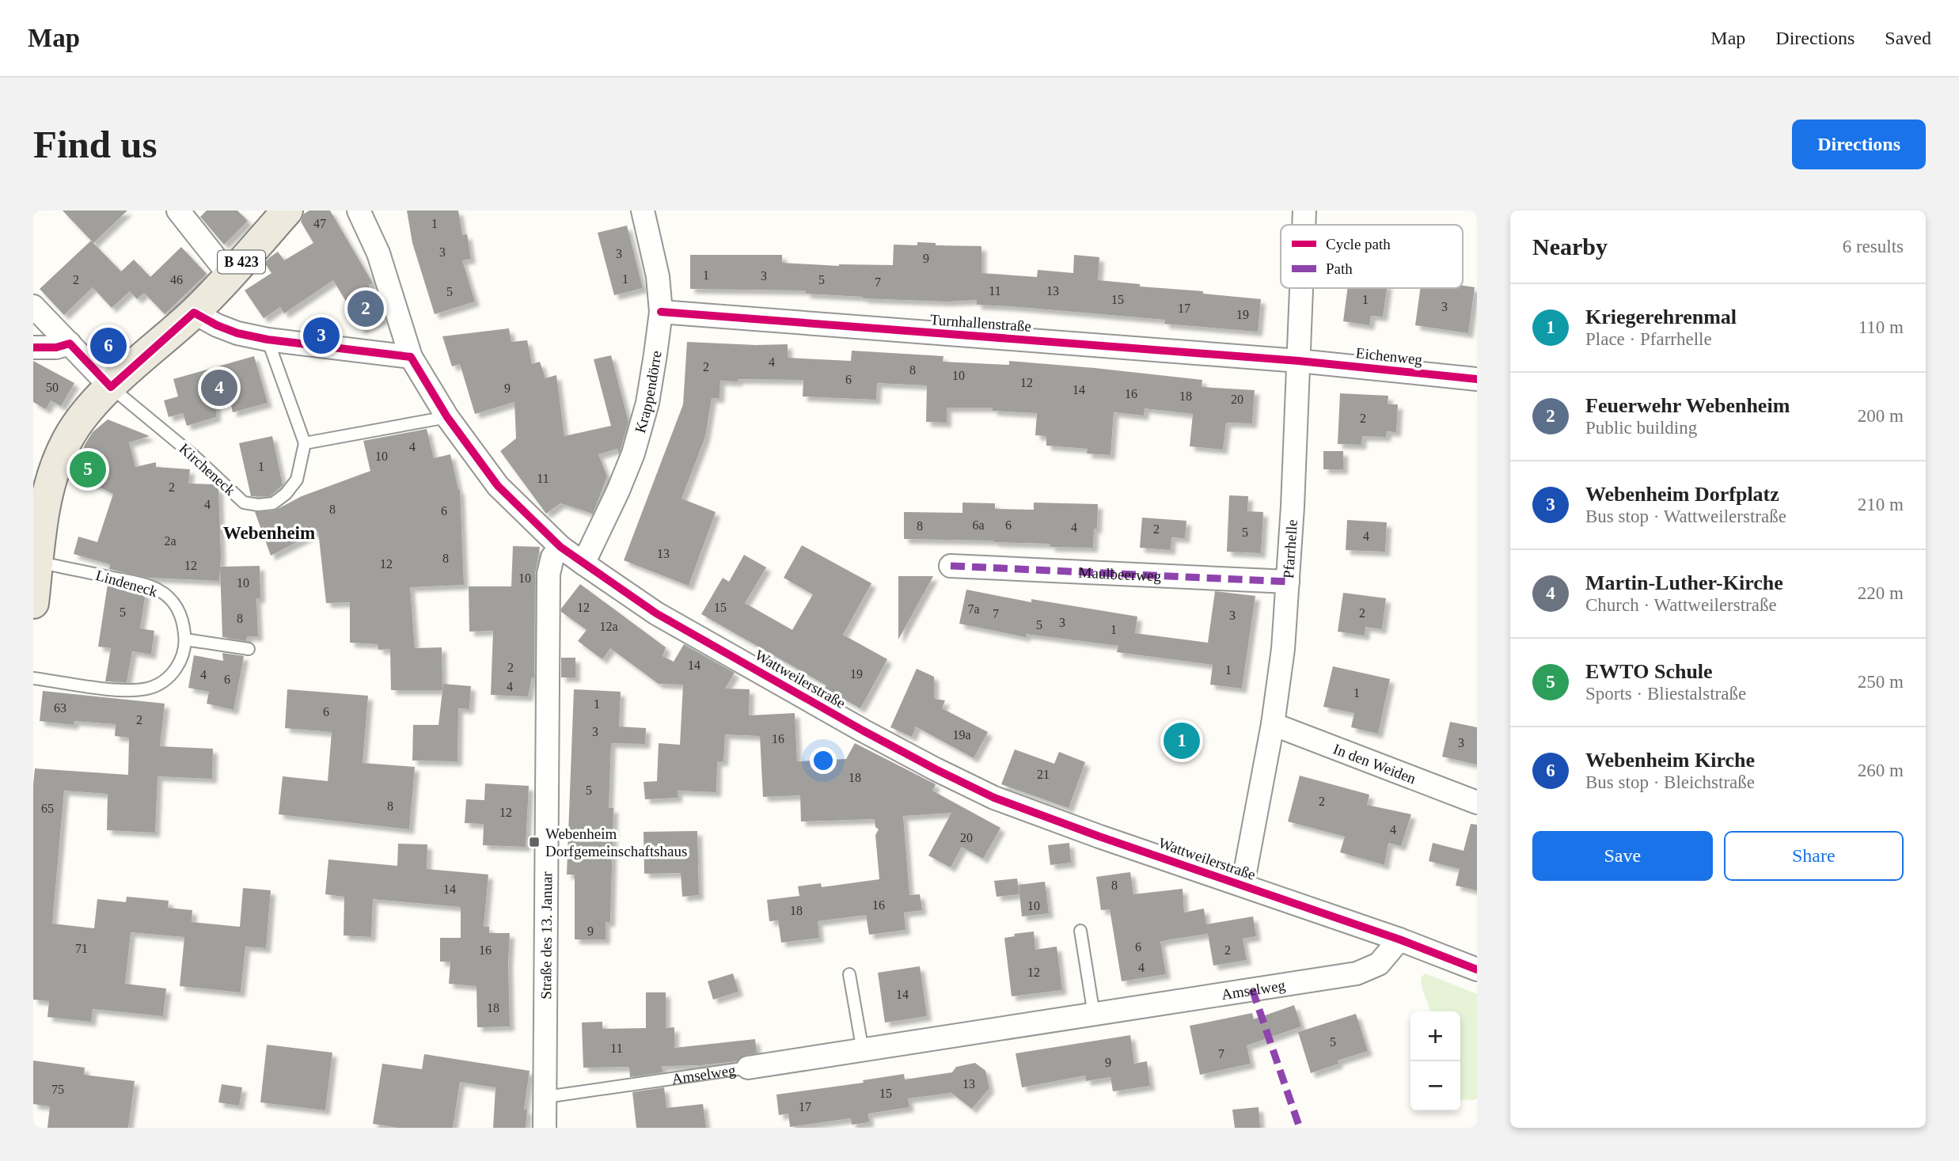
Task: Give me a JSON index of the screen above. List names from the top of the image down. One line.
{"streets":{"main road":["B 423"],"street":["Turnhallenstraße","Eichenweg","Krappendörre","Pfarrhelle","Maulbeerweg","Wattweilerstraße","In den Weiden","Straße des 13. Januar","Amselweg"],"lane":["Kircheneck","Lindeneck"]},"crossings":[["B 423","Kircheneck"],["B 423","Lindeneck"],["Turnhallenstraße","Eichenweg"],["Turnhallenstraße","Krappendörre"],["Turnhallenstraße","Pfarrhelle"],["Eichenweg","Pfarrhelle"],["Krappendörre","Wattweilerstraße"],["Pfarrhelle","Maulbeerweg"],["Pfarrhelle","Wattweilerstraße"],["Pfarrhelle","In den Weiden"],["Wattweilerstraße","Straße des 13. Januar"],["Wattweilerstraße","Amselweg"],["Straße des 13. Januar","Amselweg"]],"districts":["Webenheim"],"places":{"transit":["Webenheim Dorfgemeinschaftshaus"]},"house_numbers":["47","1","3","3","9","1","3","1","2","46","5","7","11","13","5","15","1","3","17","19","4","2","8","10","6","12","50","9","14","16","18","20","2","4","10","1","11","2","4","8","6","6a","6","8","4","2","5","4","2a","13","8","12","12","10","10","12","15","7a","5","2","7","3","8","3","5","12a","1","14","2","1","19","4","6","4","1","1","63","6","2","3","19a","16","3","21","18","5","2","8","65","12","4","20","8","14","16","10","18","9","6","71","16","2","4","12","14","18","5","11","7","9","13","75","15","17"],"legend":["Cycle path","Path"],"page":{"header":"Map","nav":["Map","Directions","Saved"],"buttons":["Directions",["Save","Share"]],"title":"Find us","heading":["Nearby","6 results"],"list":[{"mark":"1","name":"Kriegerehrenmal","note":"Place · Pfarrhelle","value":"110 m"},{"mark":"2","name":"Feuerwehr Webenheim","note":"Public building","value":"200 m"},{"mark":"3","name":"Webenheim Dorfplatz","note":"Bus stop · Wattweilerstraße","value":"210 m"},{"mark":"4","name":"Martin-Luther-Kirche","note":"Church · Wattweilerstraße","value":"220 m"},{"mark":"5","name":"EWTO Schule","note":"Sports · Bliestalstraße","value":"250 m"},{"mark":"6","name":"Webenheim Kirche","note":"Bus stop · Bleichstraße","value":"260 m"}],"pins":["2","3","6","4","5","1"],"map_buttons":["+","−"]}}
